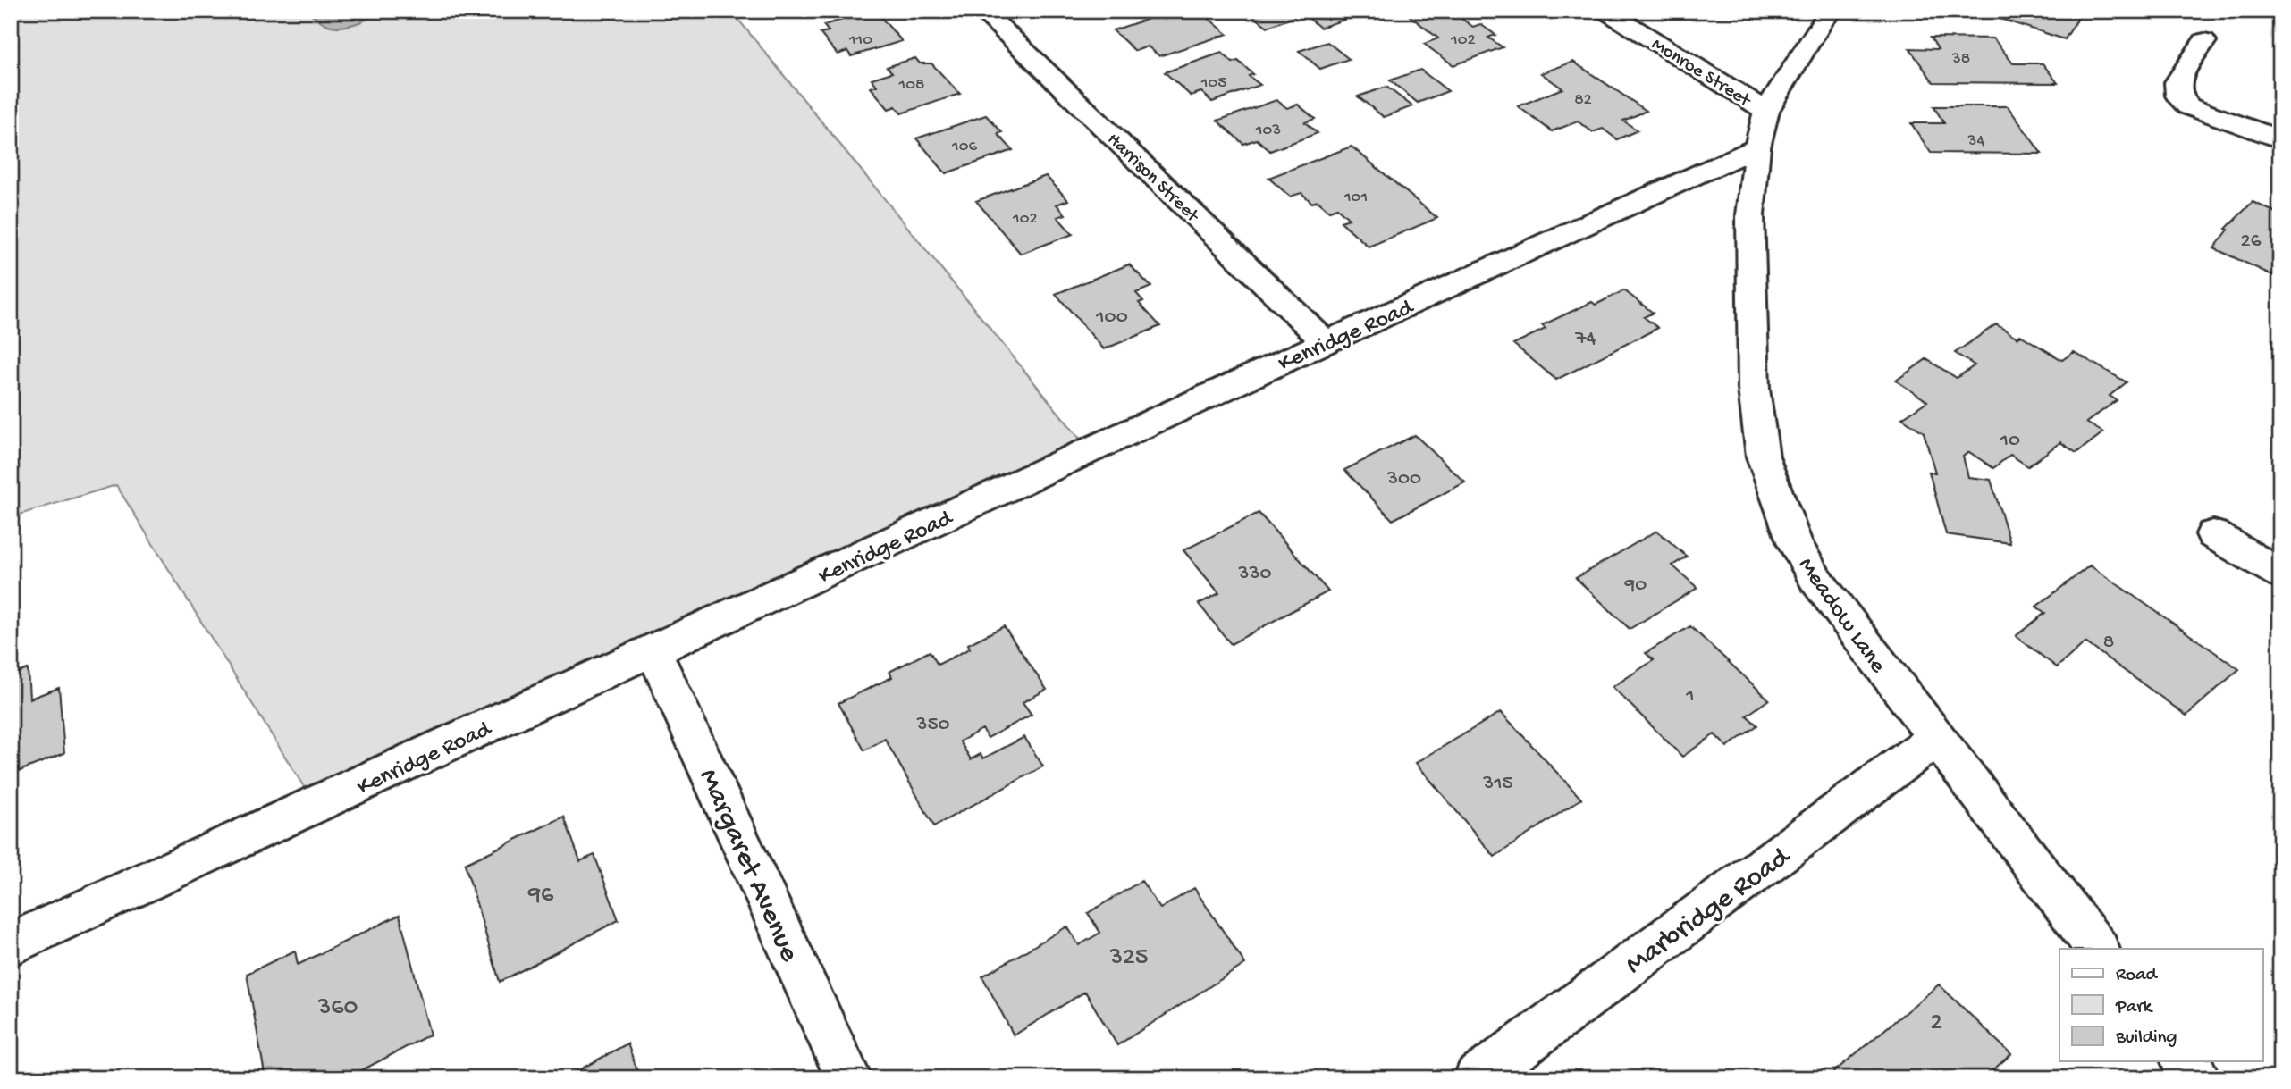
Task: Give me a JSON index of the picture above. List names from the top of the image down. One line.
{"streets":{"street":["Monroe Street","Harrison Street","Kenridge Road","Meadow Lane","Margaret Avenue","Marbridge Road"]},"crossings":[["Monroe Street","Meadow Lane"],["Harrison Street","Kenridge Road"],["Kenridge Road","Meadow Lane"],["Kenridge Road","Margaret Avenue"],["Meadow Lane","Marbridge Road"]],"house_numbers":["110","102","38","105","108","82","103","34","106","101","102","26","100","74","10","300","330","90","8","1","350","315","96","325","360","2"],"legend":["Road","Park","Building"]}
